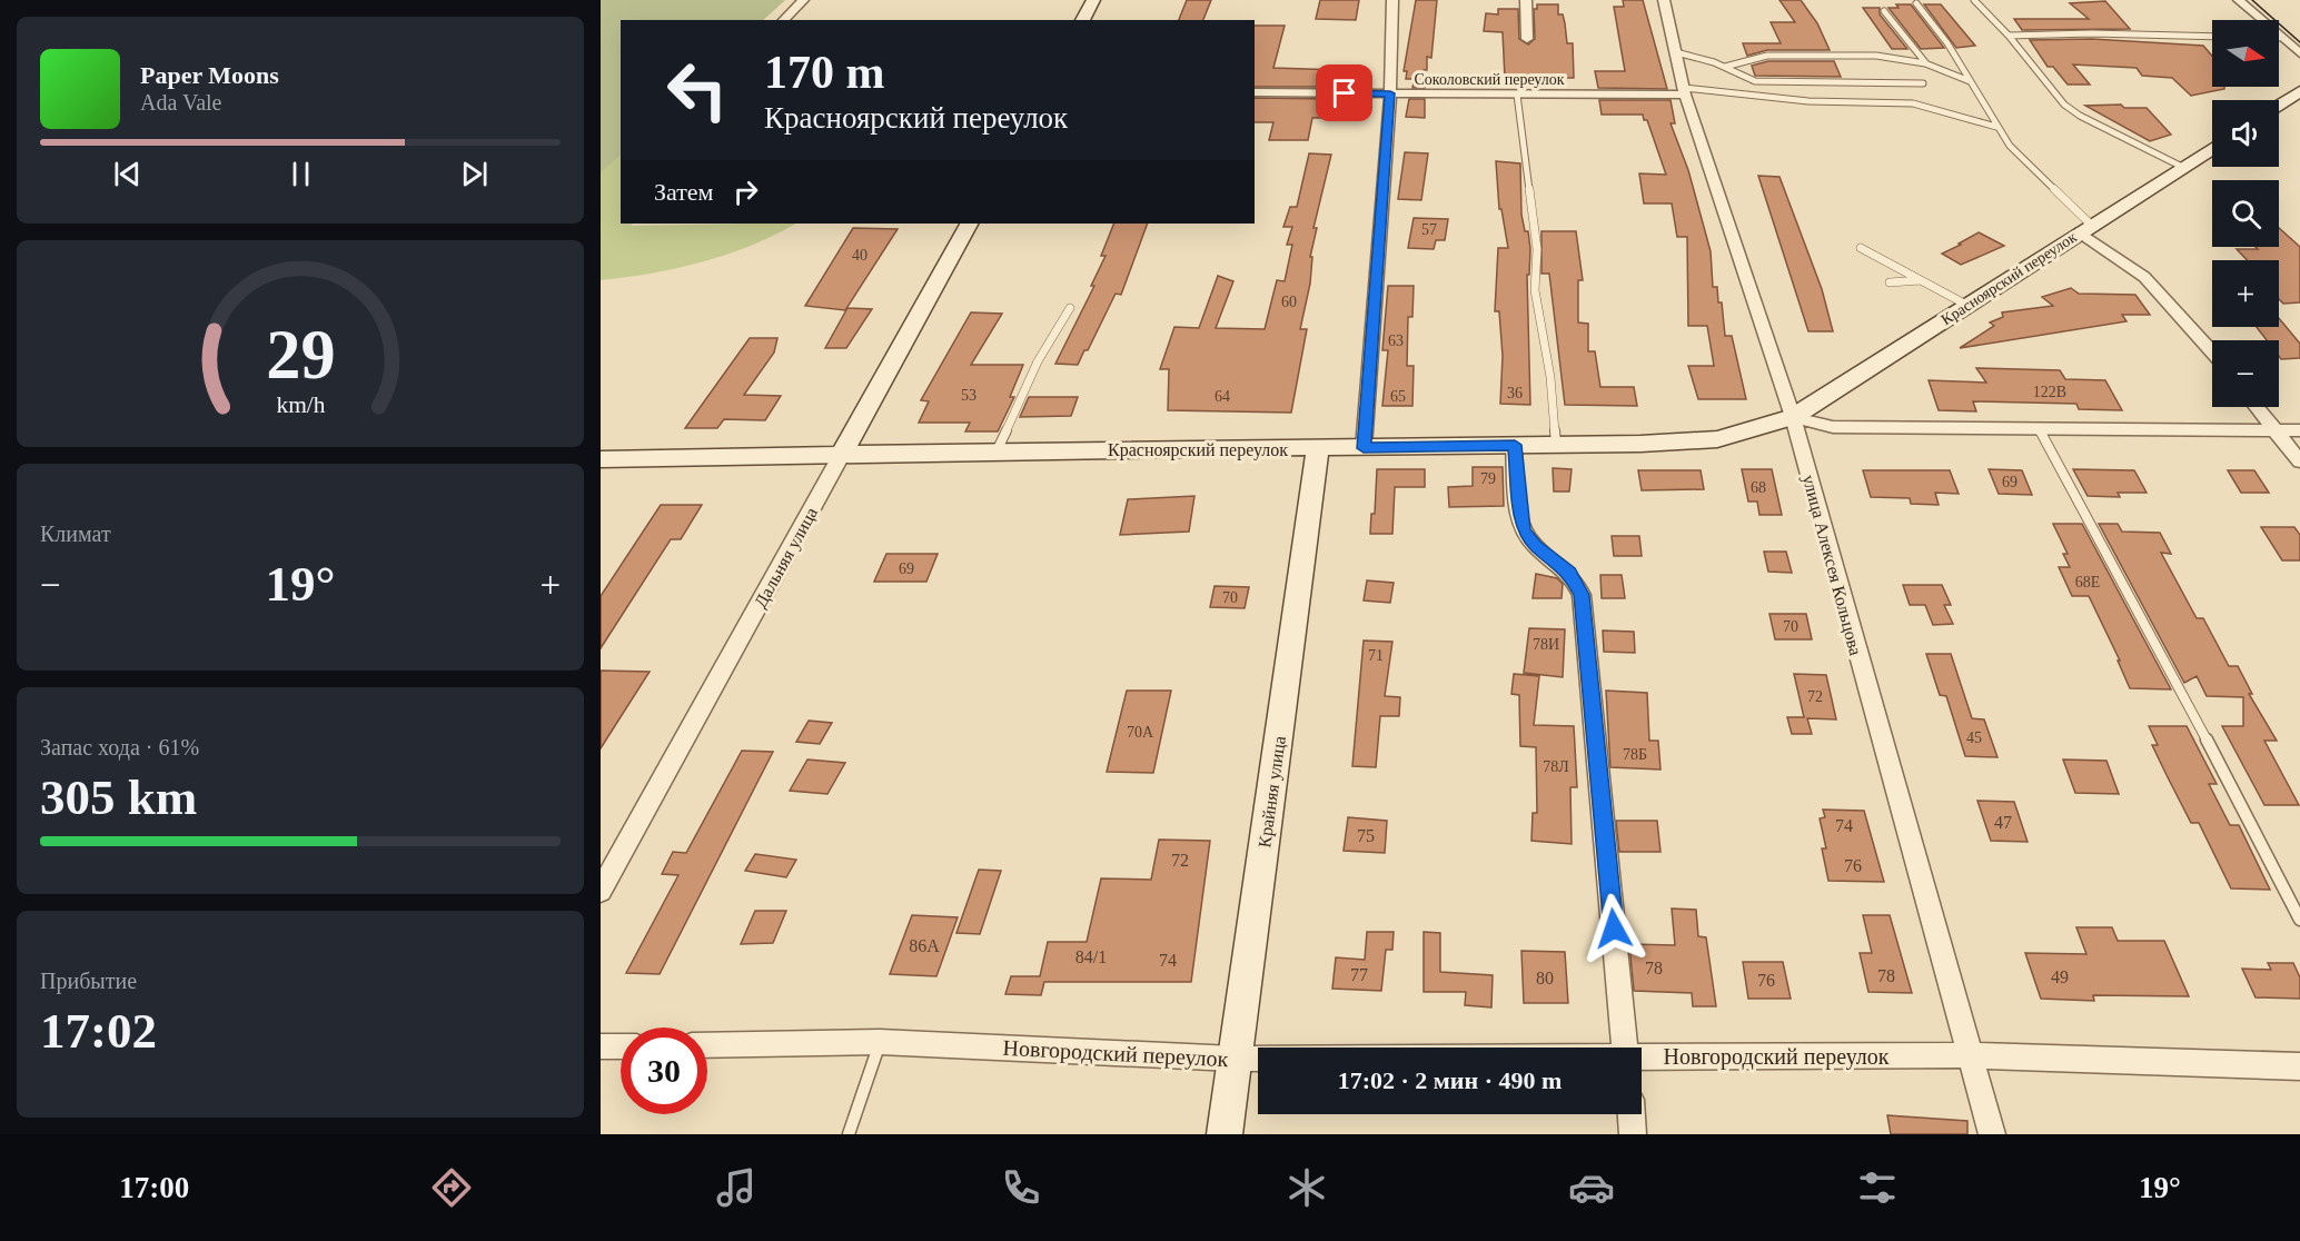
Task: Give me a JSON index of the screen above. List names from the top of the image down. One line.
{"streets":{"main road":["Красноярский переулок","Дальняя улица","Крайняя улица"],"street":["Соколовский переулок","улица Алексея Кольцова","Новгородский переулок"]},"crossings":[["Соколовский переулок","улица Алексея Кольцова"],["Красноярский переулок","Дальняя улица"],["Красноярский переулок","улица Алексея Кольцова"],["Красноярский переулок","Крайняя улица"],["улица Алексея Кольцова","Новгородский переулок"],["Крайняя улица","Новгородский переулок"]],"house_numbers":["57","40","60","63","122В","36","53","64","65","79","69","68","69","68Е","70","70","78И","71","72","70А","45","78Б","78Л","47","74","75","72","76","86А","84/1","74","78","77","78","49","80","76"],"north":"right","page":{"map_buttons":["+","−"],"turn":["170 m","Красноярский переулок"],"song":["Paper Moons","Ada Vale"],"then":"Затем","tile":["Климат",["Запас хода · 61%","305 km"],["Прибытие","17:02"]],"heat":["−","19°","+"],"limit":"30","trip":"17:02 · 2 мин · 490 m","tabs":["17:00","19°"],"gauge":["29","km/h"]}}
